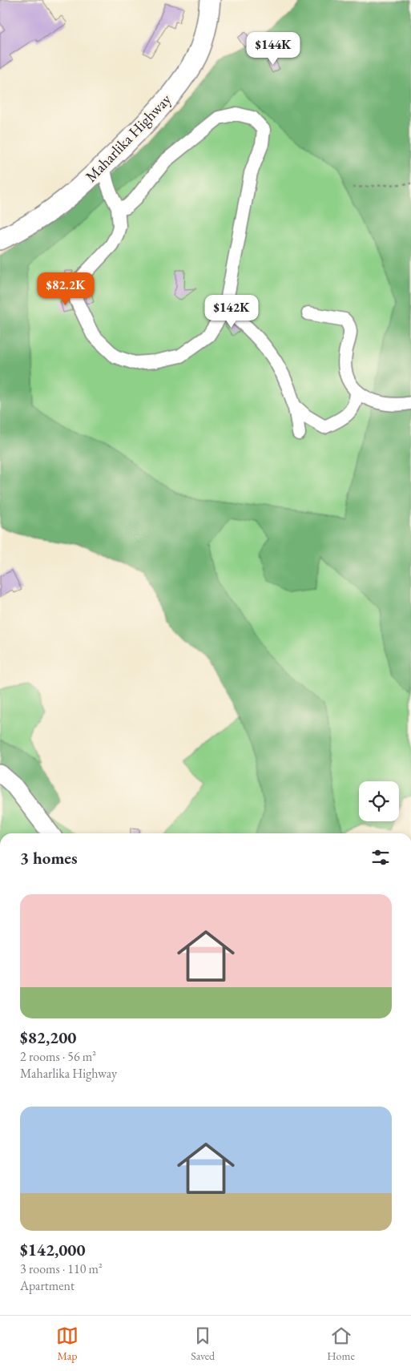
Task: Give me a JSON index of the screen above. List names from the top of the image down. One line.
{"streets":{"highway":["Maharlika Highway"]},"page":{"price":["$144K","$82.2K","$142K"],"heading":"3 homes","list":[{"name":"$82,200","note":"2 rooms · 56 m² · Maharlika Highway"},{"name":"$142,000","note":"3 rooms · 110 m² · Apartment"}],"tabs":["Map","Saved","Home"]}}
